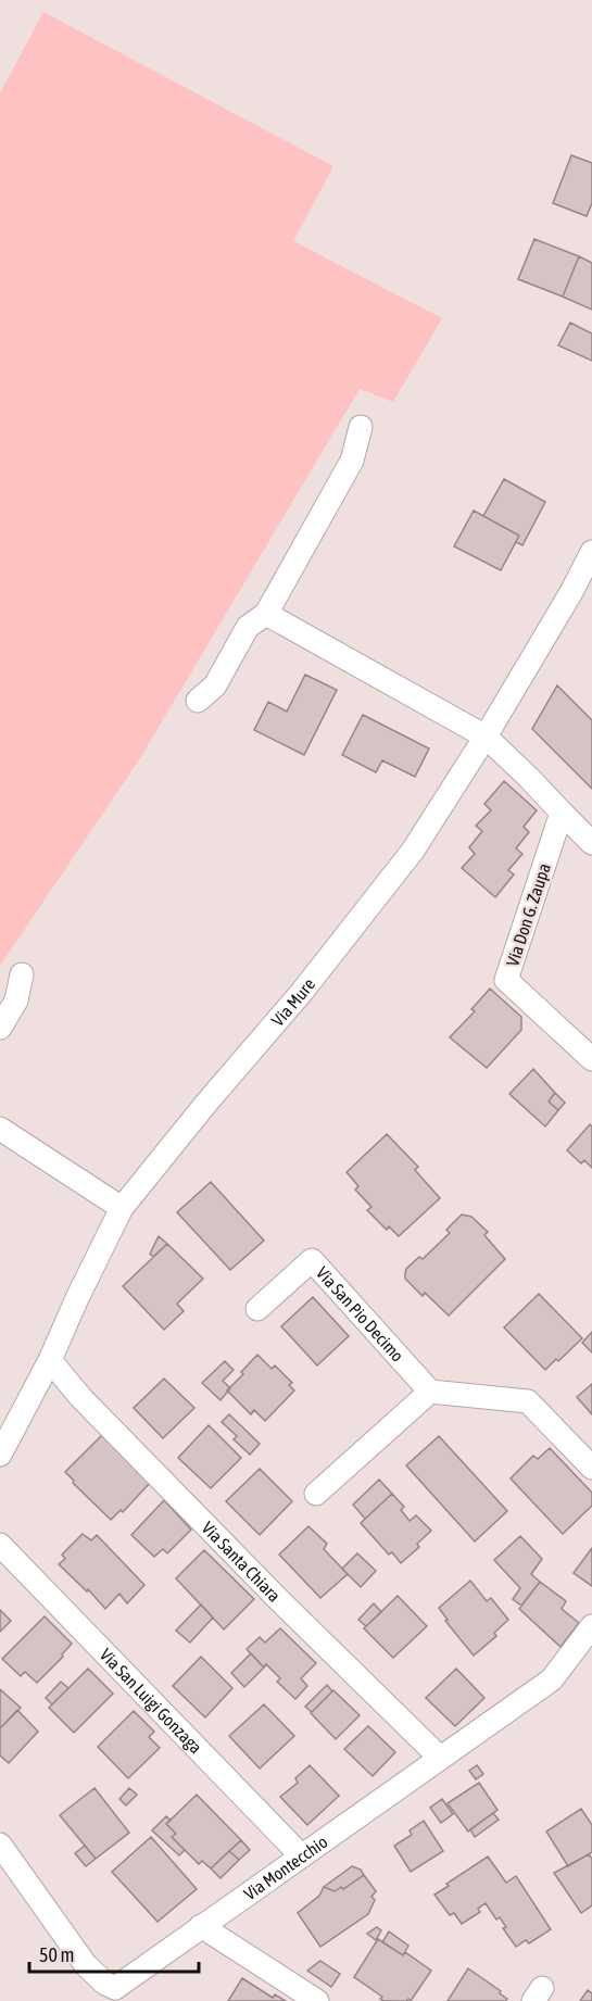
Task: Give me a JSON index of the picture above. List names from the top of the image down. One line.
{"streets":{"street":["Via Don G. Zaupa","Via Mure","Via San Pio Decimo","Via Santa Chiara","Via San Luigi Gonzaga","Via Montecchio"]},"crossings":[["Via Mure","Via Santa Chiara"],["Via Santa Chiara","Via Montecchio"],["Via San Luigi Gonzaga","Via Montecchio"]],"scale_bar":"50 m"}
